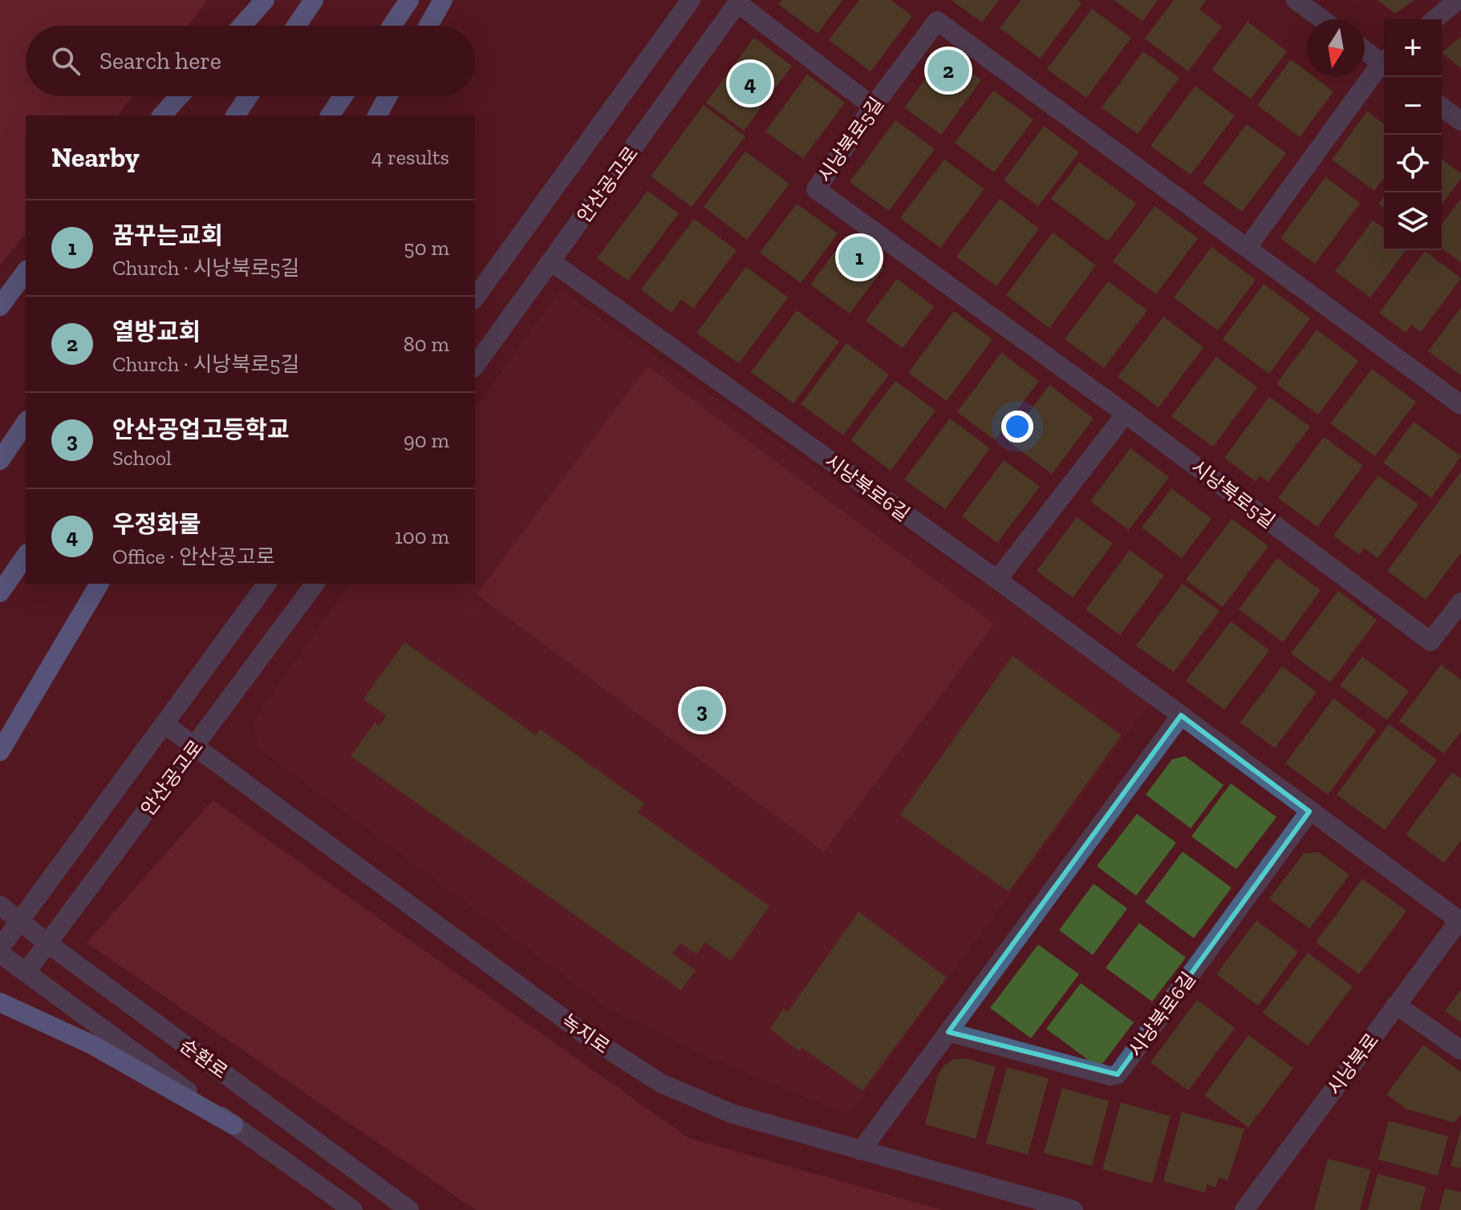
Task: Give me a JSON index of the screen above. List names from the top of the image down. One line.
{"streets":{"street":["시낭북로5길","안산공고로","시낭북로6길","녹지로","순환로","시낭북로"]},"crossings":[["안산공고로","시낭북로6길"],["안산공고로","녹지로"],["안산공고로","순환로"],["시낭북로6길","시낭북로"]],"north":"bottom","page":{"map_buttons":["+","−"],"search":"Search here","pins":["2","4","1","3"],"heading":["Nearby","4 results"],"list":[{"mark":"1","name":"꿈꾸는교회","note":"Church · 시낭북로5길","value":"50 m"},{"mark":"2","name":"열방교회","note":"Church · 시낭북로5길","value":"80 m"},{"mark":"3","name":"안산공업고등학교","note":"School","value":"90 m"},{"mark":"4","name":"우정화물","note":"Office · 안산공고로","value":"100 m"}]}}
